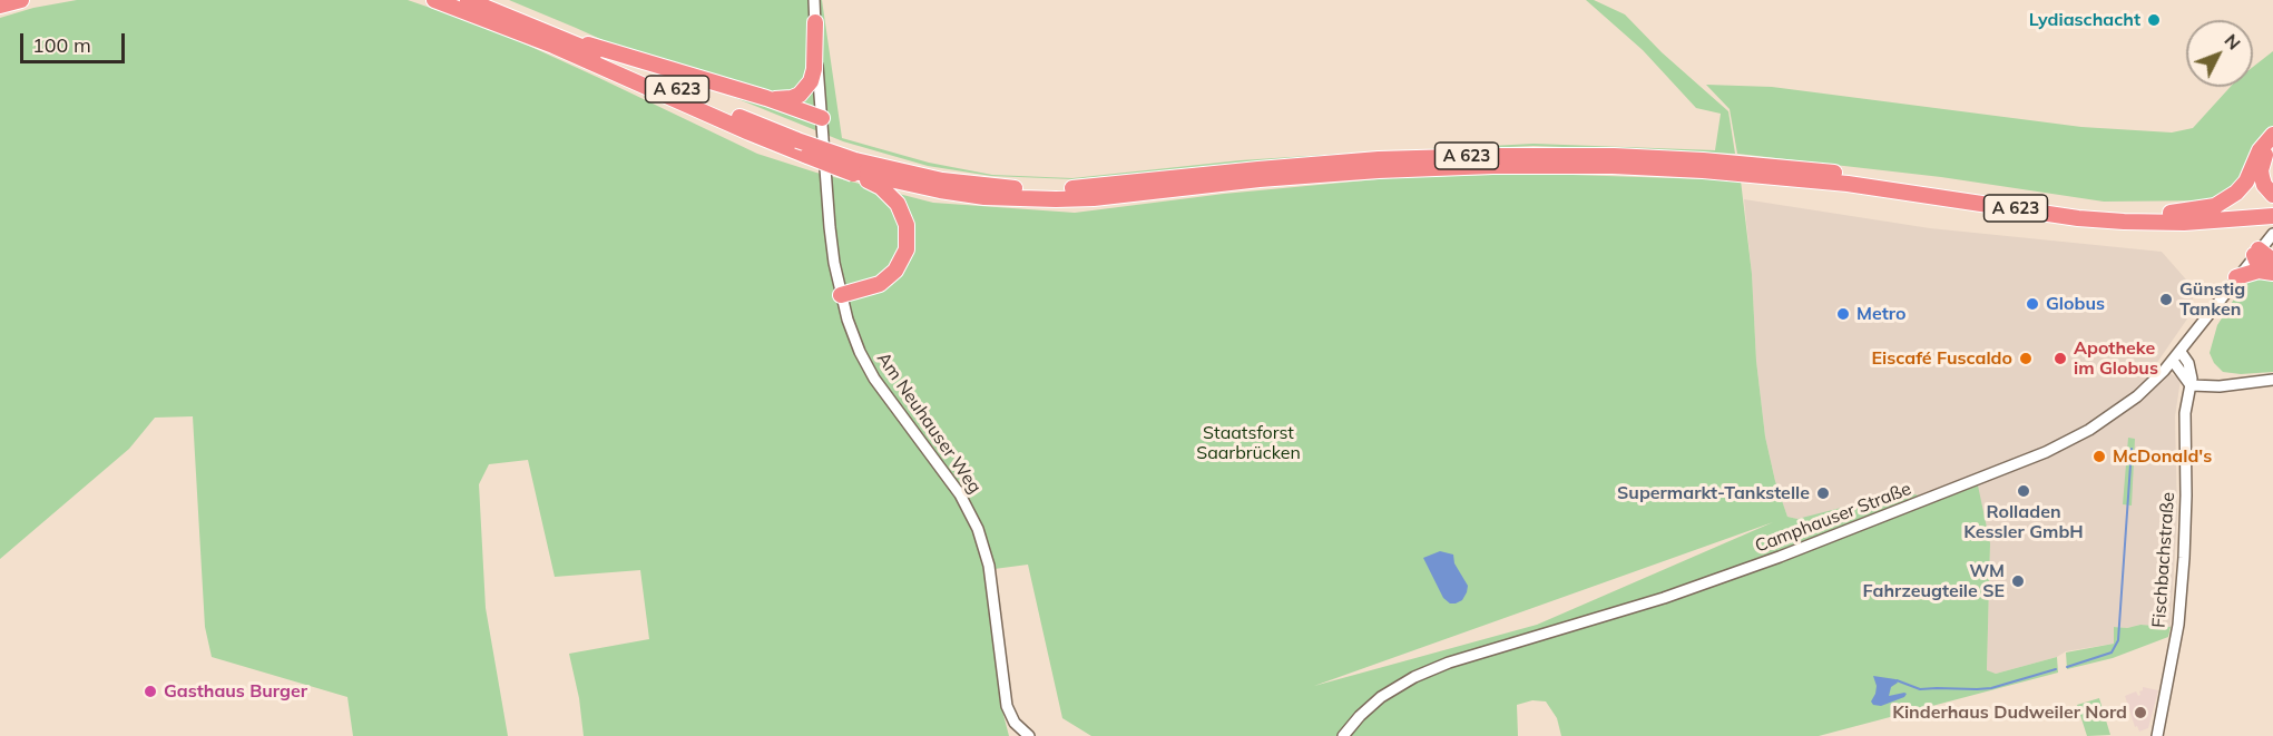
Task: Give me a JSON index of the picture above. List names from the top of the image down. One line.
{"streets":{"highway":["A 623"],"street":["Am Neuhauser Weg","Camphauser Straße","Fischbachstraße"]},"crossings":[["Camphauser Straße","Fischbachstraße"]],"parks":["Staatsforst Saarbrücken"],"places":["Lydiaschacht","Günstig Tanken","Globus","Metro","Eiscafé Fuscaldo","Apotheke im Globus","McDonald's","Rolladen Kessler GmbH","Supermarkt-Tankstelle","WM Fahrzeugteile SE","Gasthaus Burger","Kinderhaus Dudweiler Nord"],"scale_bar":"100 m","north":"top right"}
